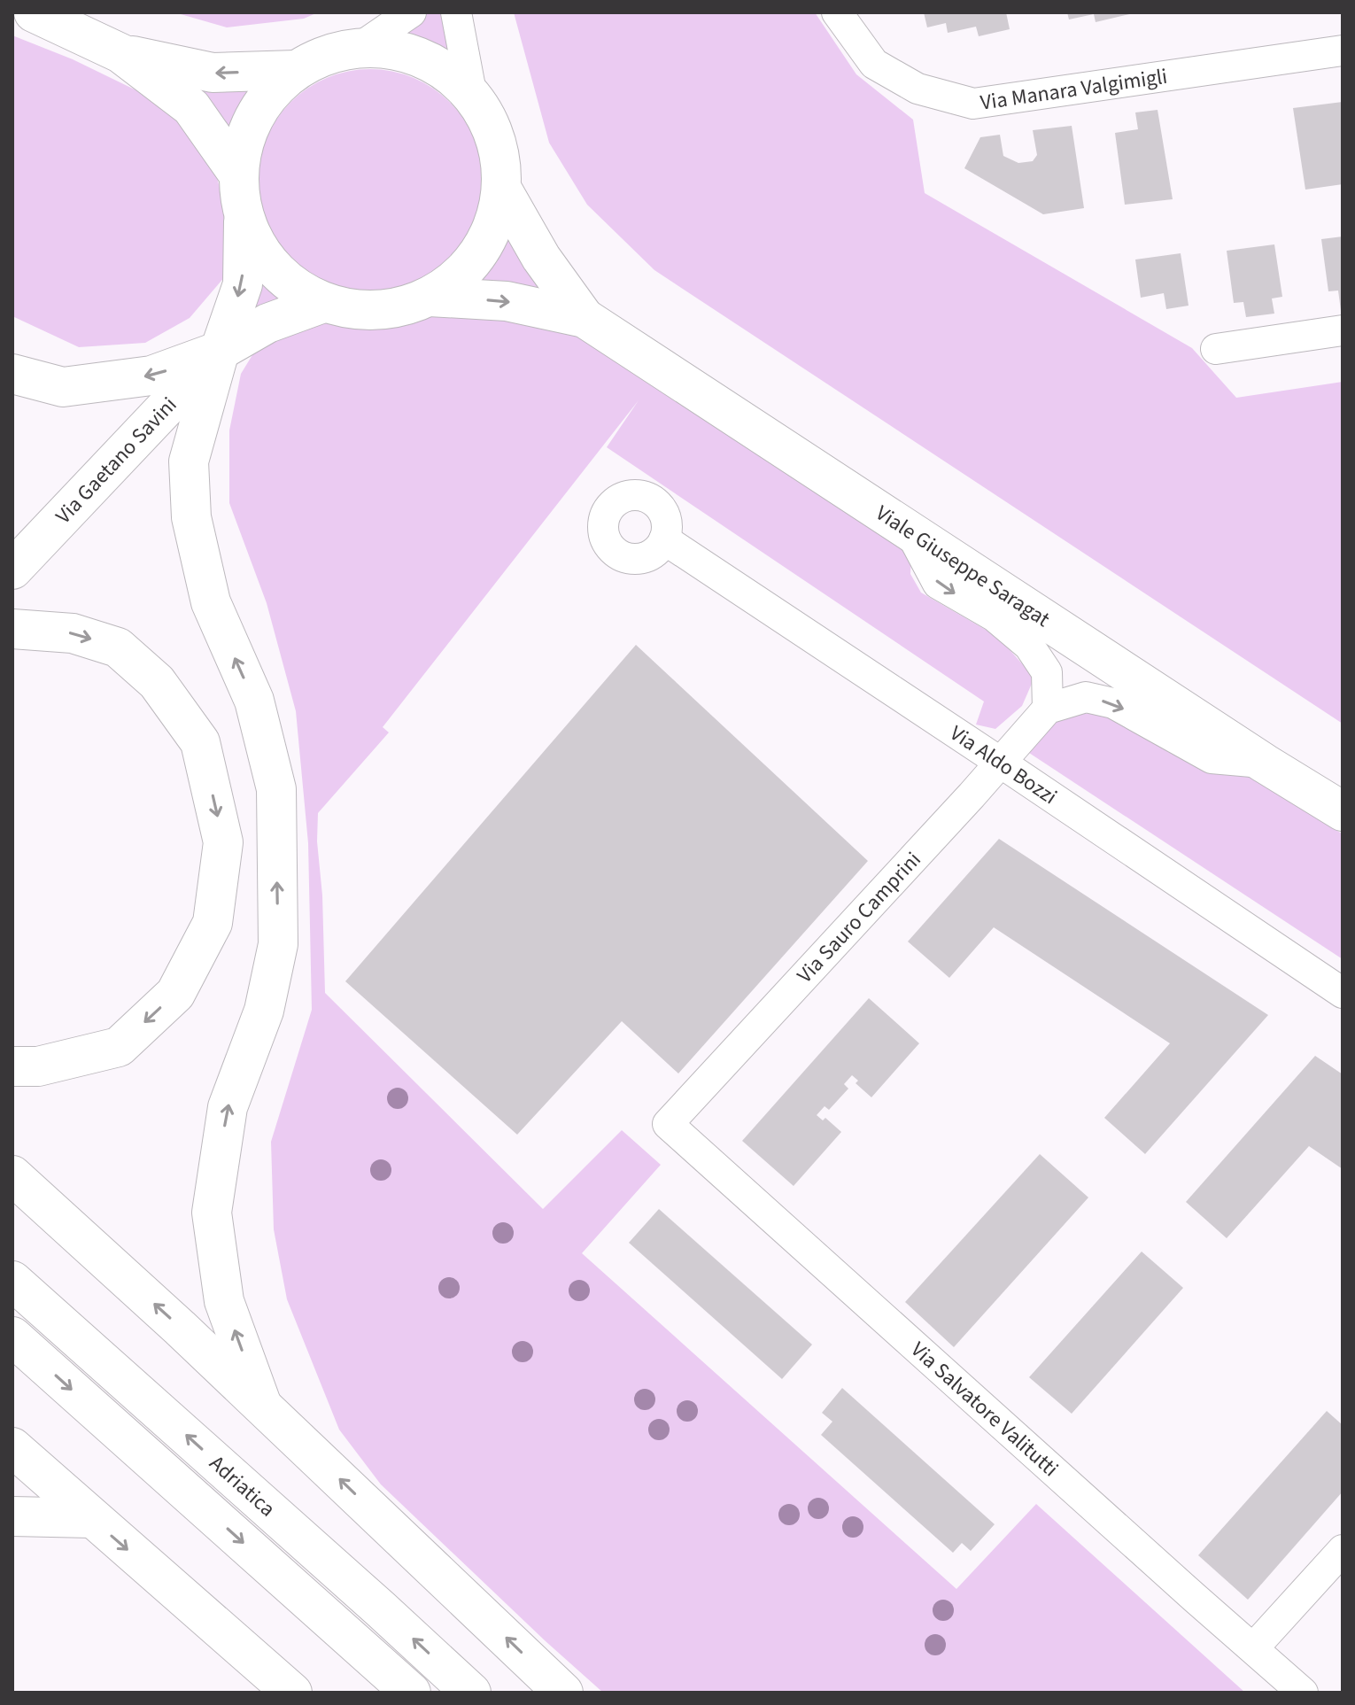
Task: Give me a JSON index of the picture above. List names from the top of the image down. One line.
{"streets":{"main road":["Via Gaetano Savini","Viale Giuseppe Saragat","Adriatica"],"street":["Via Manara Valgimigli","Via Aldo Bozzi","Via Sauro Camprini","Via Salvatore Valitutti"]},"crossings":[["Via Aldo Bozzi","Via Sauro Camprini"],["Via Sauro Camprini","Via Salvatore Valitutti"]]}
